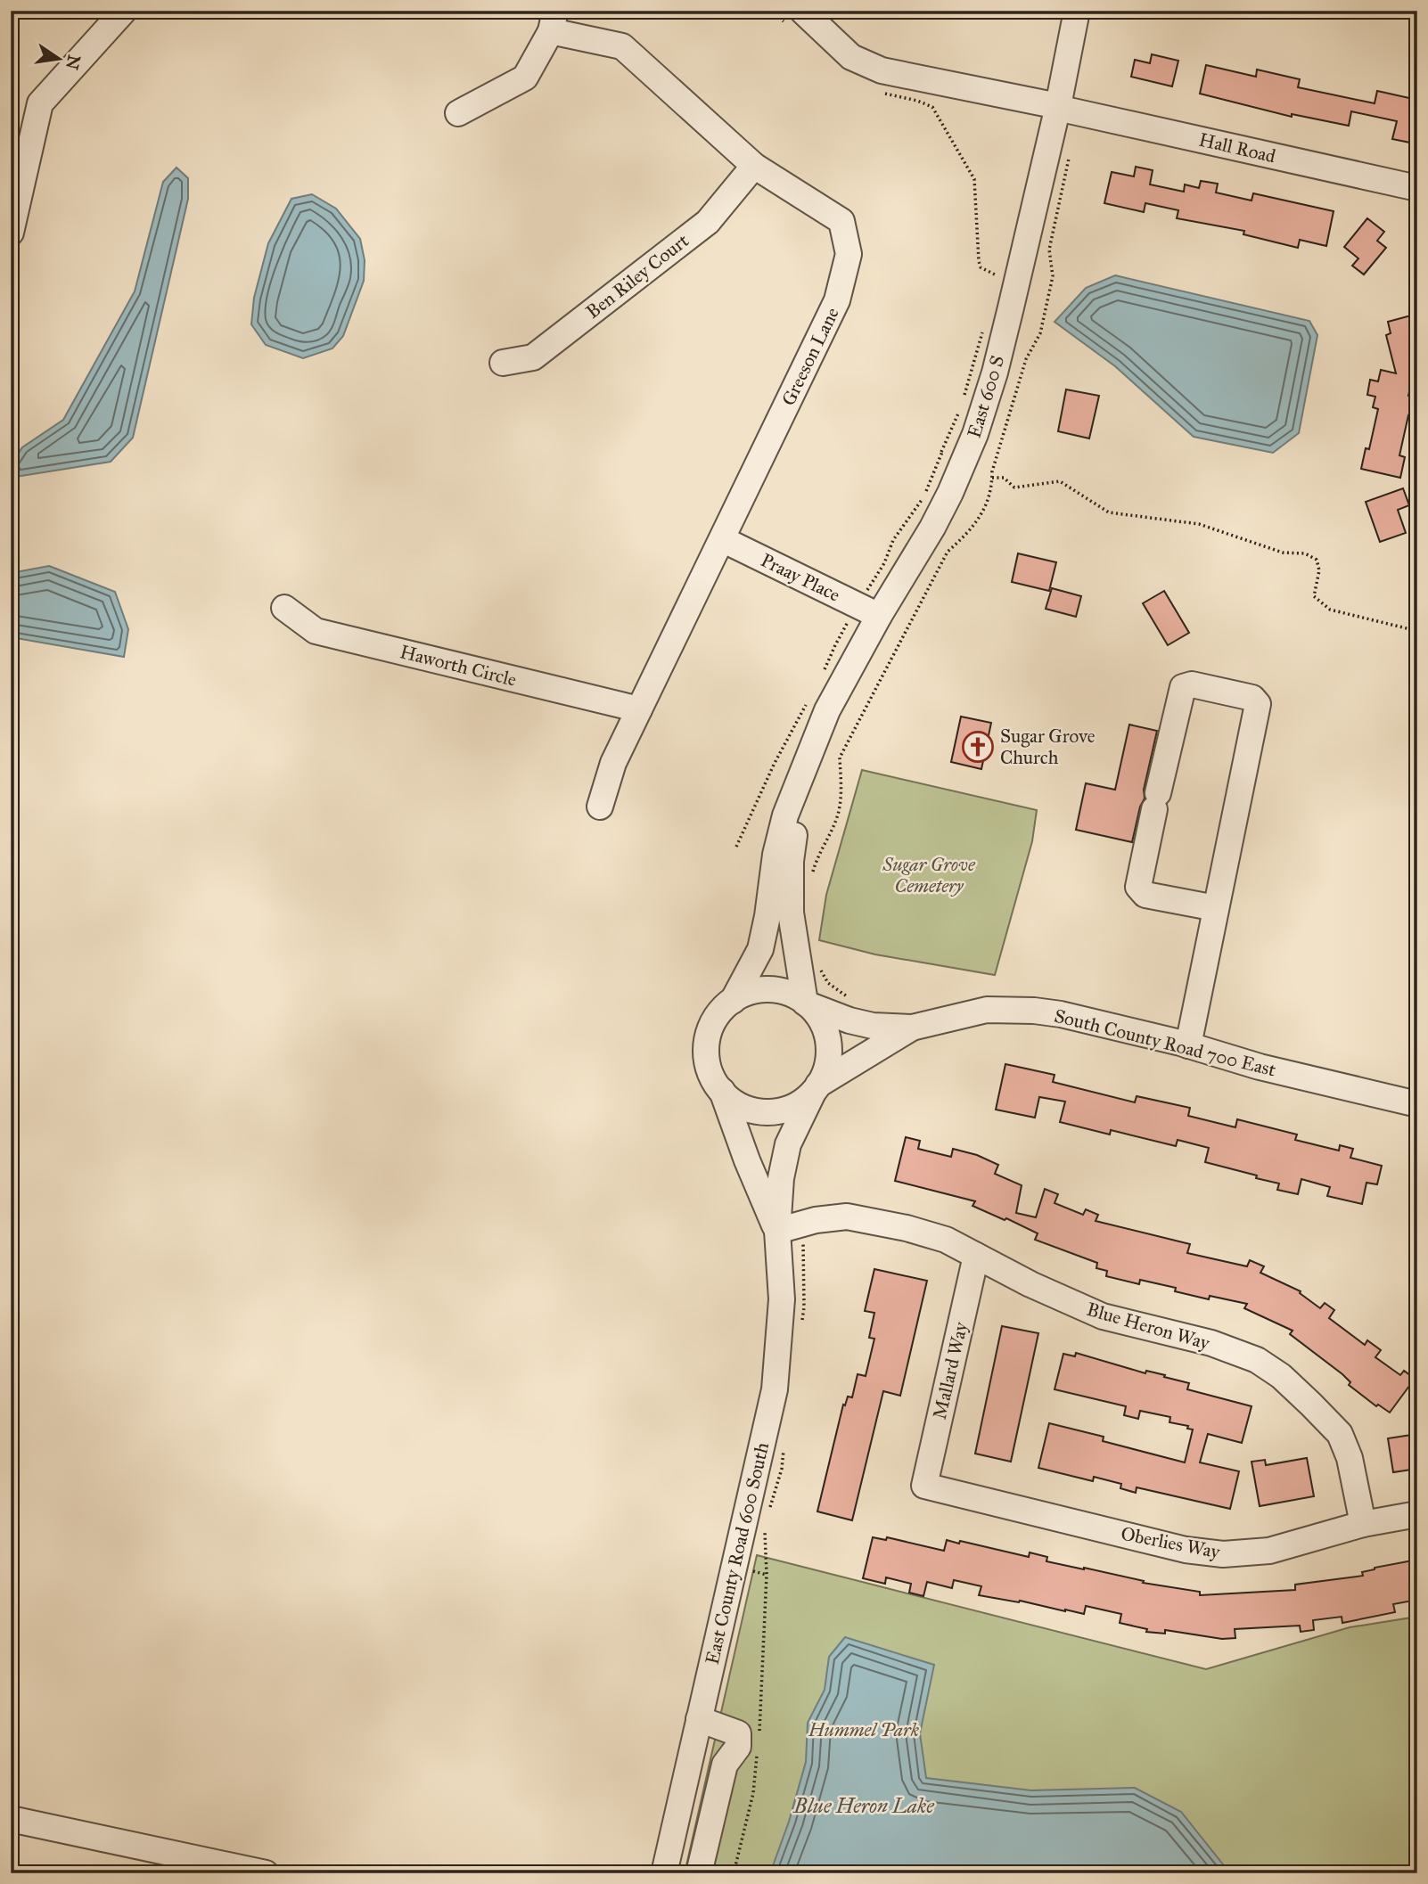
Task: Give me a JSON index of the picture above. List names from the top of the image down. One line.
{"streets":{"street":["Hall Road","Ben Riley Court","Greeson Lane","East 600 S","Praay Place","Haworth Circle","South County Road 700 East","Blue Heron Way","Mallard Way","Oberlies Way","East County Road 600 South"]},"crossings":[["Hall Road","East 600 S"],["Ben Riley Court","Greeson Lane"],["Greeson Lane","Praay Place"],["Greeson Lane","Haworth Circle"],["East 600 S","Praay Place"],["South County Road 700 East","East County Road 600 South"],["Blue Heron Way","Mallard Way"],["Blue Heron Way","Oberlies Way"],["Blue Heron Way","East County Road 600 South"],["Mallard Way","Oberlies Way"]],"water":["Blue Heron Lake"],"parks":["Sugar Grove Cemetery","Hummel Park"],"places":{"church":["Sugar Grove Church"]},"north":"right"}
